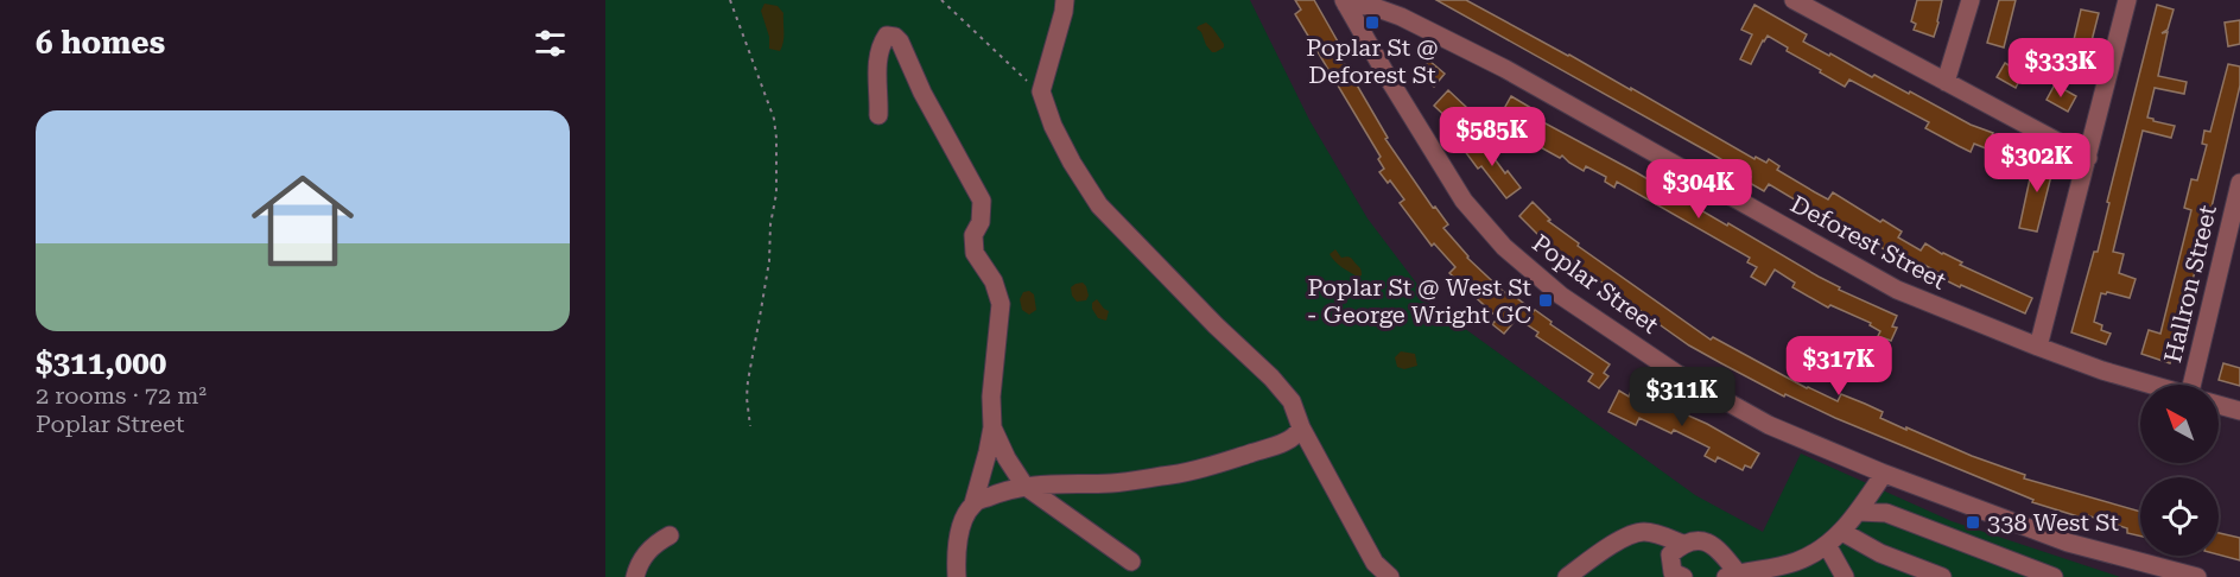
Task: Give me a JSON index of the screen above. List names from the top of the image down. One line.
{"streets":{"street":["Deforest Street","Poplar Street","Hallron Street"]},"crossings":[["Deforest Street","Poplar Street"]],"places":{"transit":["Poplar St @ Deforest St","Poplar St @ West St - George Wright GC","338 West St"]},"north":"top left","page":{"heading":"6 homes","price":["$333K","$585K","$302K","$304K","$317K","$311K"],"list":[{"name":"$311,000","note":"2 rooms · 72 m² · Poplar Street"}]}}
